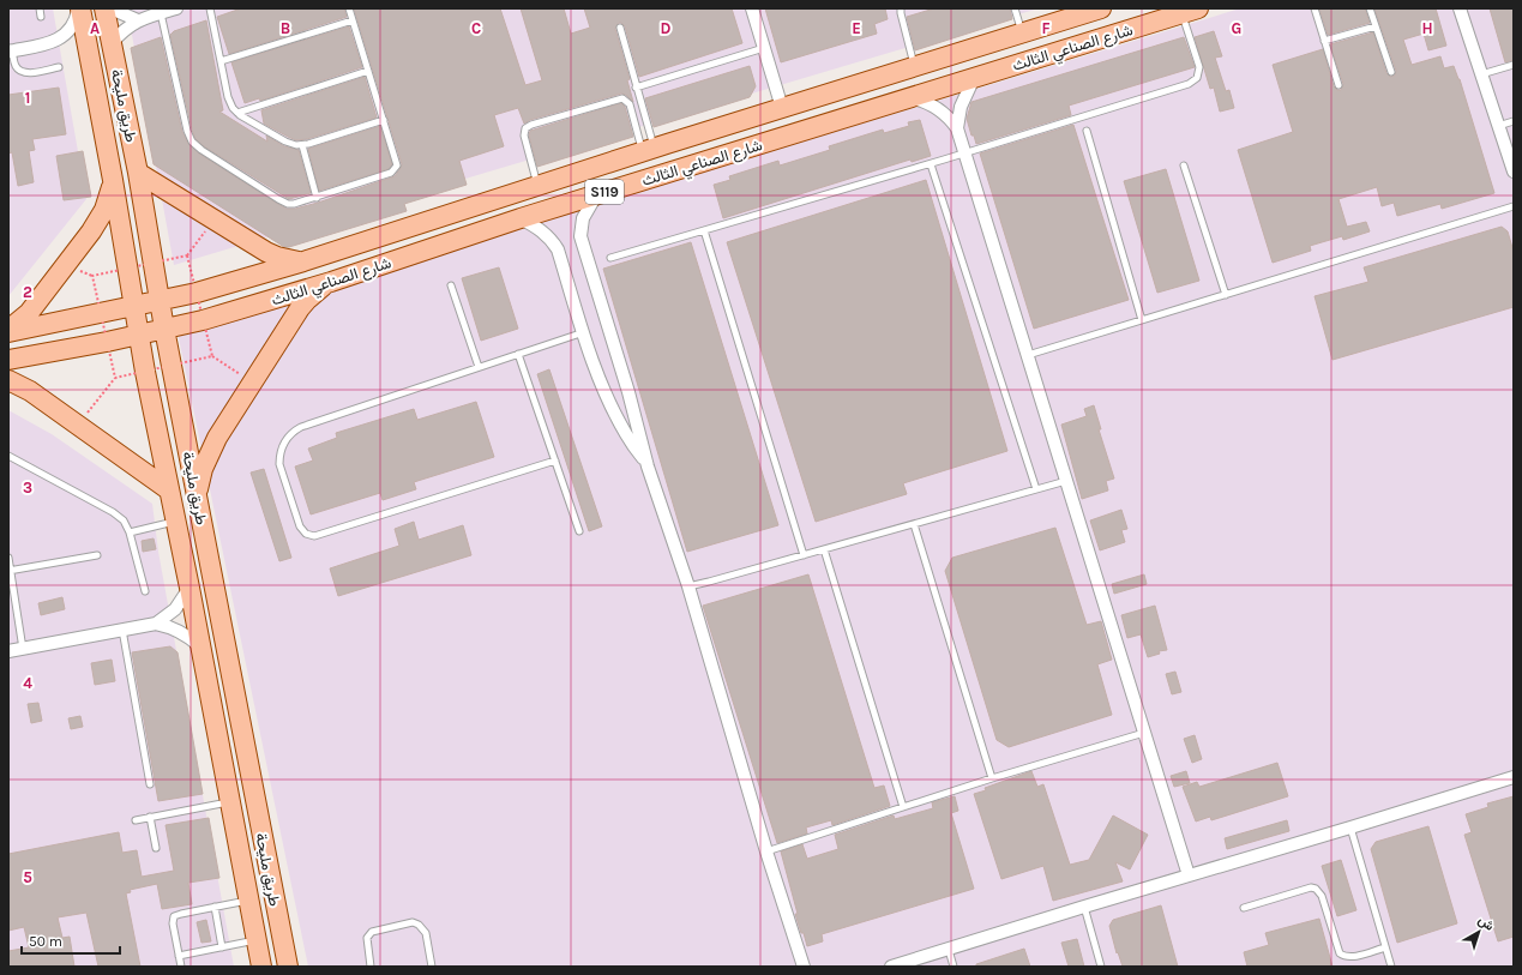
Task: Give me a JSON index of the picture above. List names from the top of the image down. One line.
{"streets":{"main road":["شارع الصناعي الثالث","طريق مليحة","S119"]},"crossings":[["شارع الصناعي الثالث","طريق مليحة"]],"scale_bar":"50 m","north":"top right","grid":{"columns":["A","B","C","D","E","F","G","H"],"rows":["1","2","3","4","5"]}}
